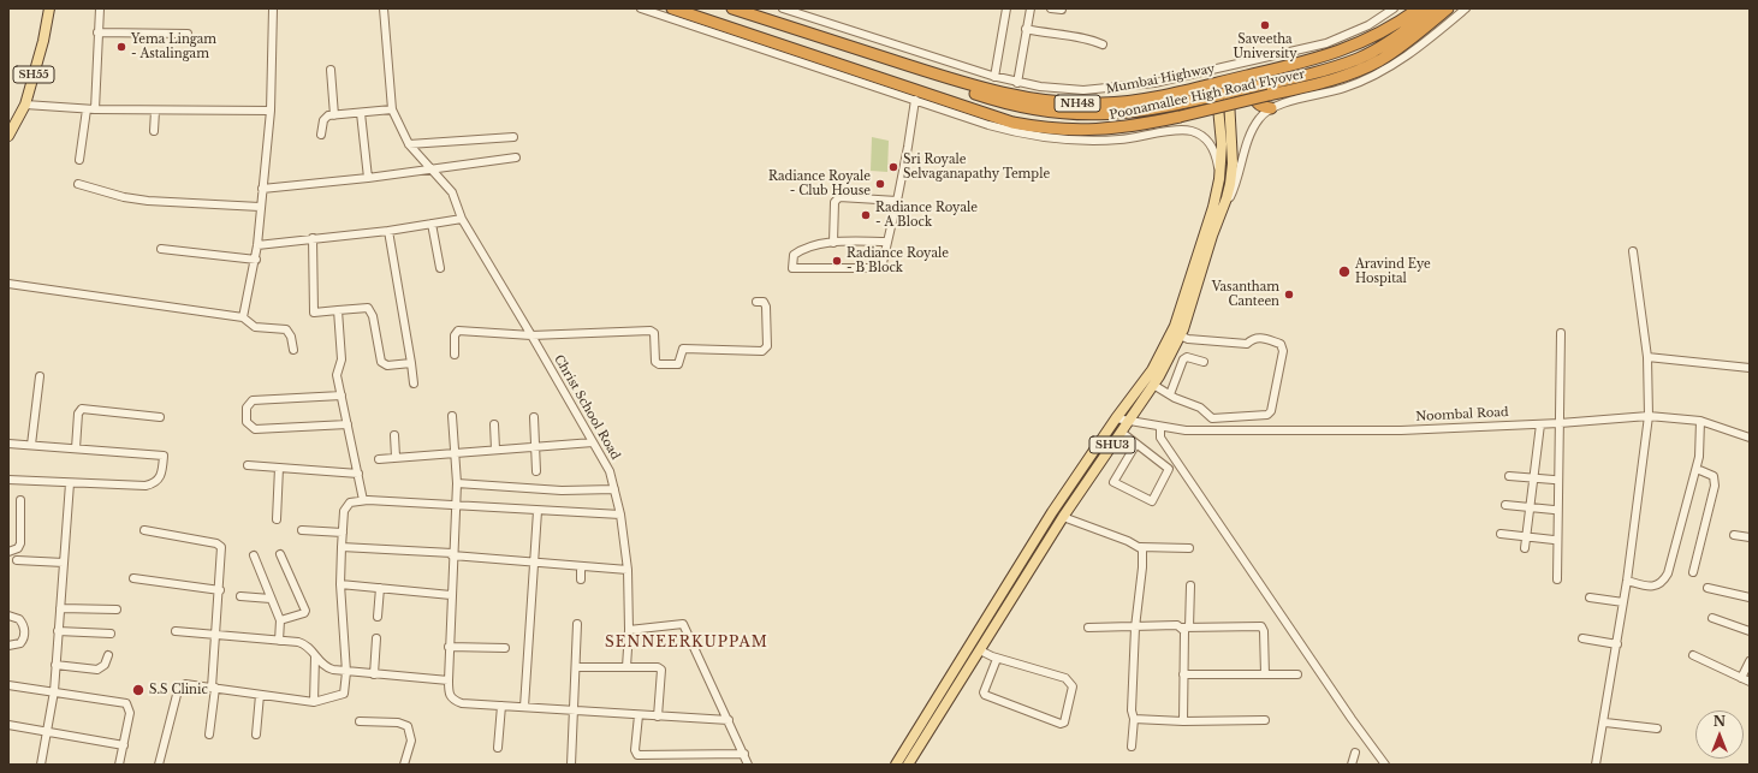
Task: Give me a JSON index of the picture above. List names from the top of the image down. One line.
{"streets":{"highway":["Mumbai Highway","Poonamallee High Road Flyover","NH48"],"main road":["SH55","SHU3"],"street":["Christ School Road","Noombal Road"]},"crossings":[["Poonamallee High Road Flyover","NH48"],["Noombal Road","SHU3"]],"districts":["SENNEERKUPPAM"],"places":["Saveetha University","Yema Lingam - Astalingam","Sri Royale Selvaganapathy Temple","Radiance Royale - Club House","Radiance Royale - A Block","Radiance Royale - B Block","Aravind Eye Hospital","Vasantham Canteen","S.S Clinic"],"north":"top"}
